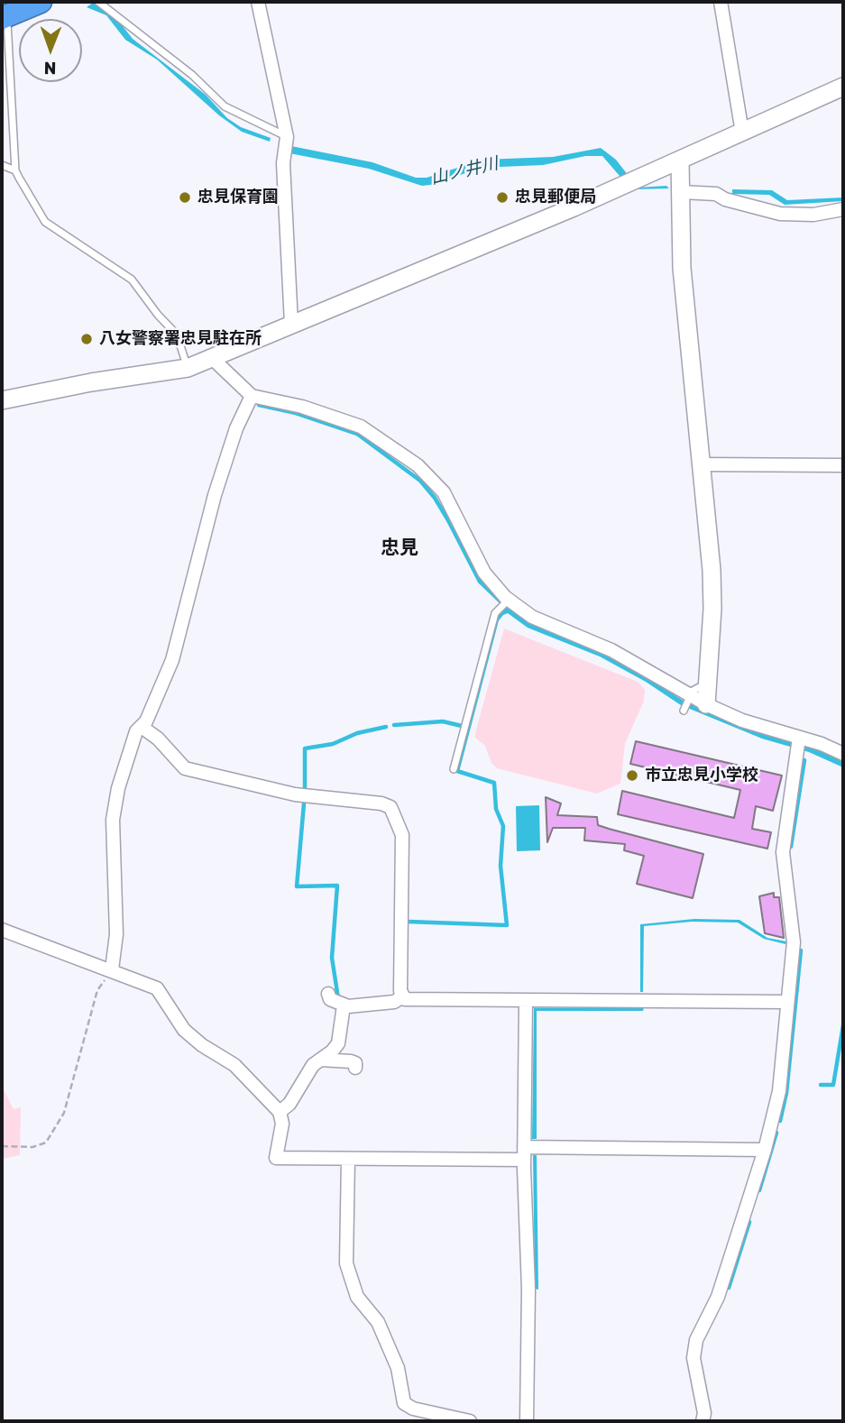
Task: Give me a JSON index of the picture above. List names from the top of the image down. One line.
{"districts":["忠見"],"water":["山ノ井川"],"places":["忠見保育園","忠見郵便局","八女警察署忠見駐在所","市立忠見小学校"],"north":"bottom"}
